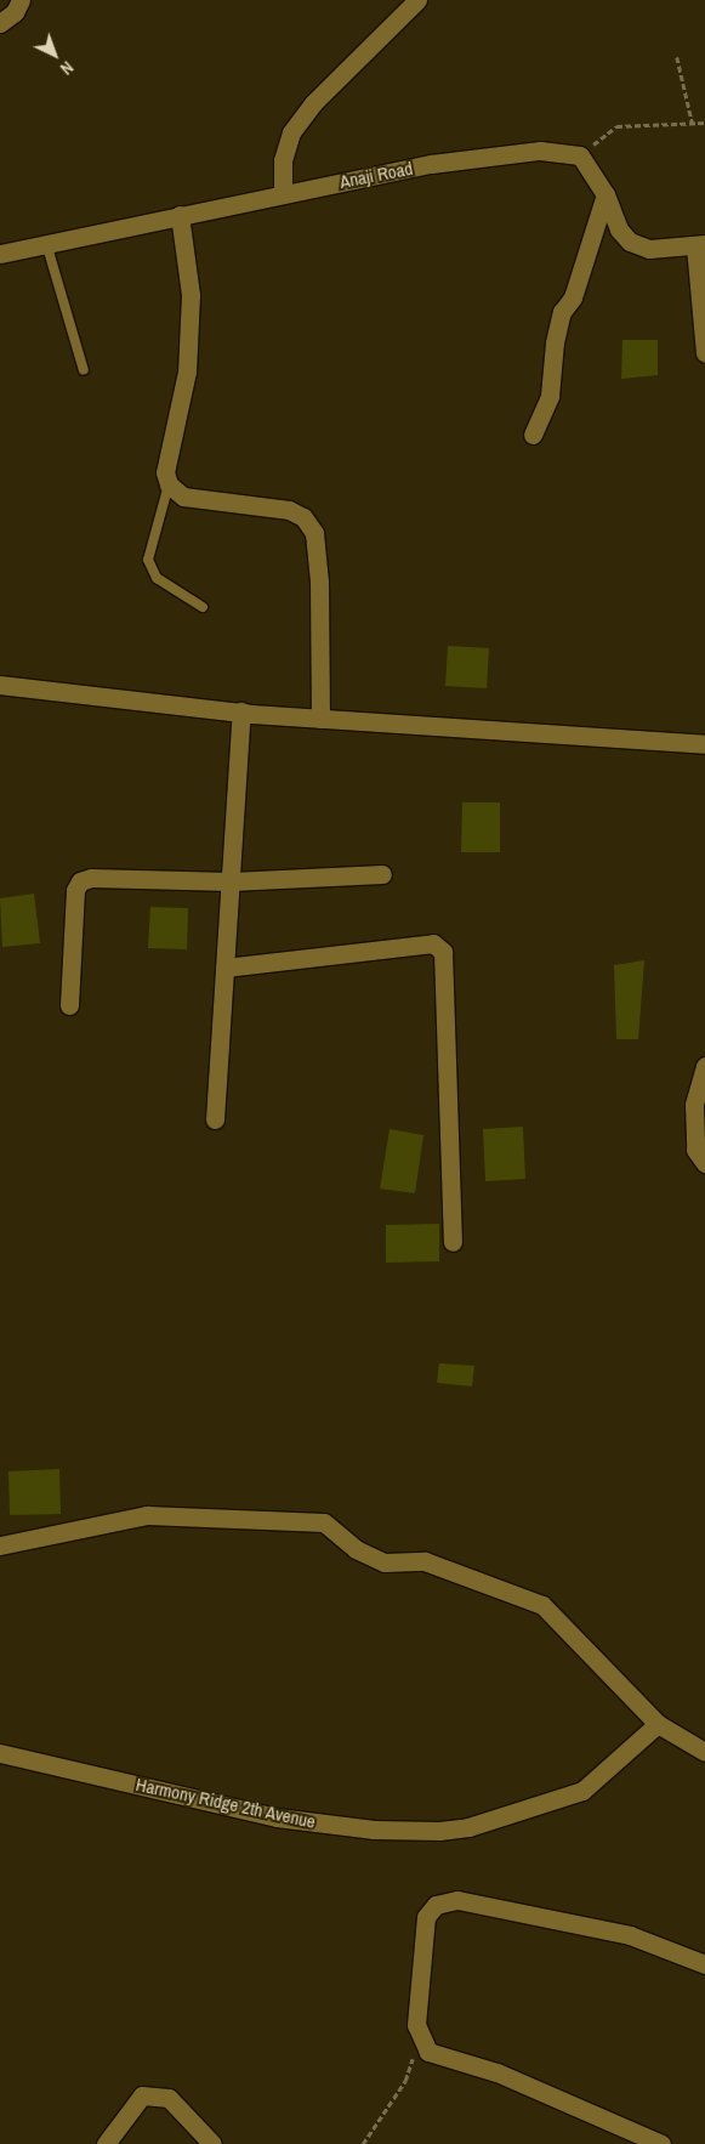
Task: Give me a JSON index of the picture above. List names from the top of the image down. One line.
{"streets":{"street":["Anaji Road","Harmony Ridge 2th Avenue"]},"north":"bottom right"}
